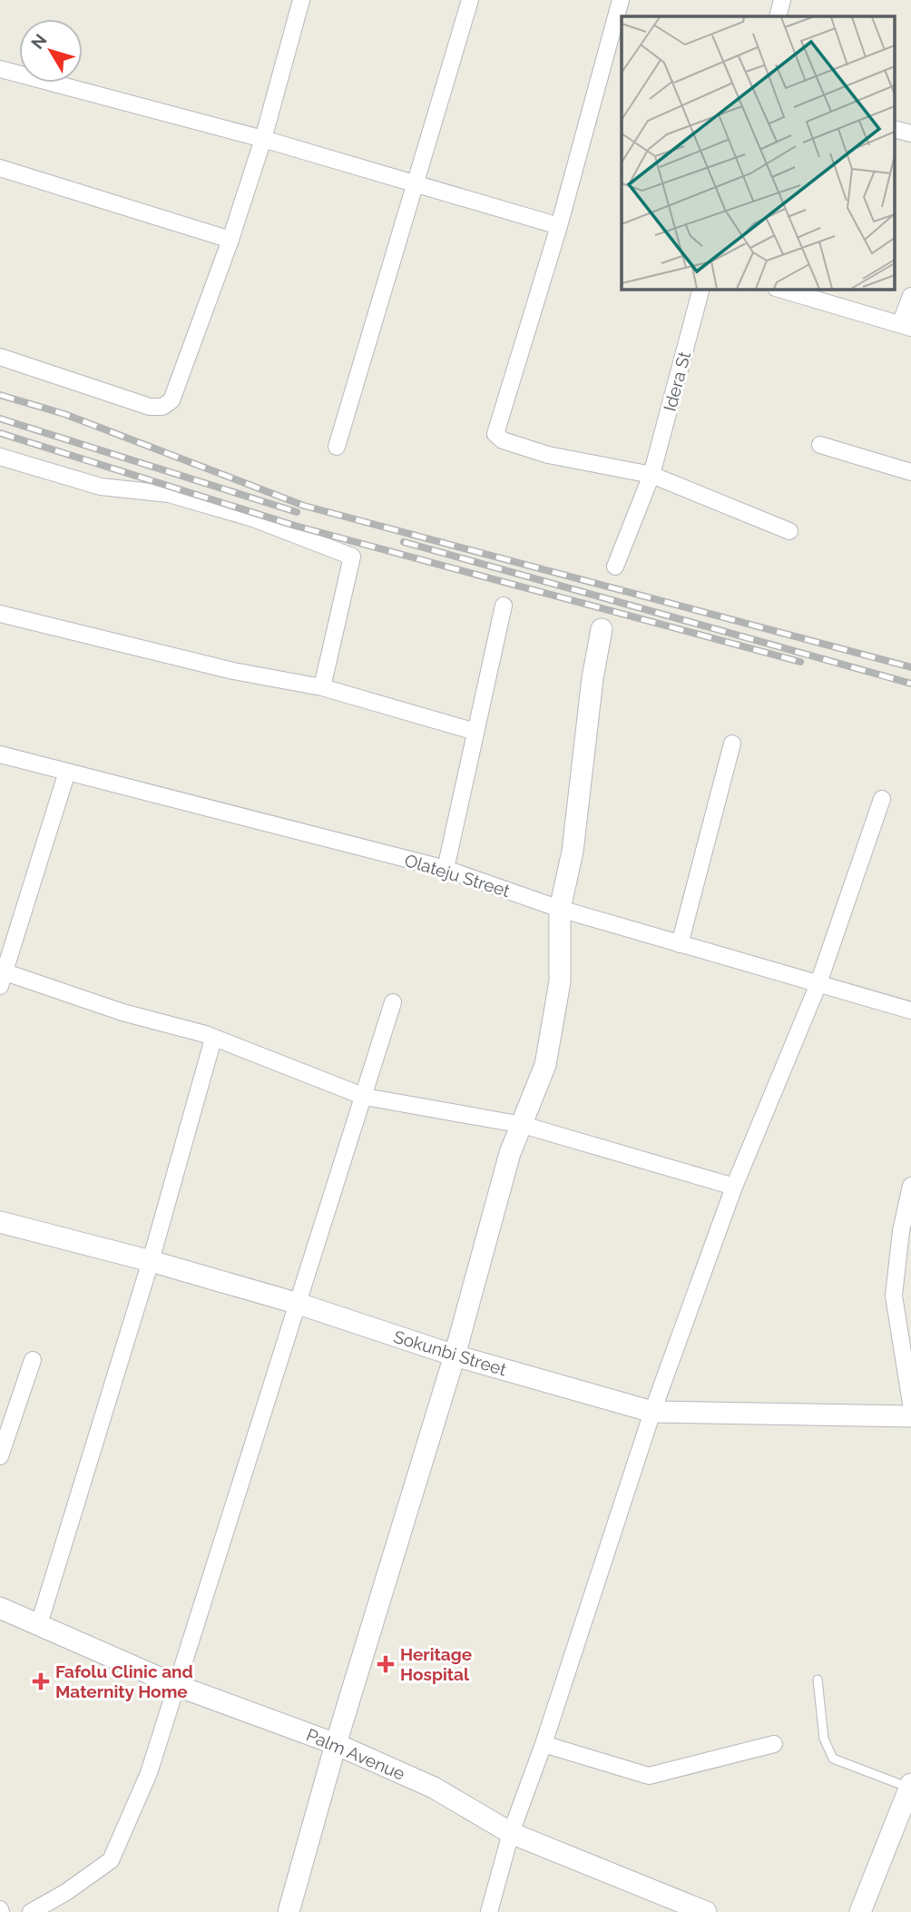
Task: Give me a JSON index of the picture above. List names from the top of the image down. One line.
{"streets":{"street":["Idera St","Olateju Street","Sokunbi Street","Palm Avenue"]},"places":{"health":["Heritage Hospital","Fafolu Clinic and Maternity Home"]},"north":"top left"}
